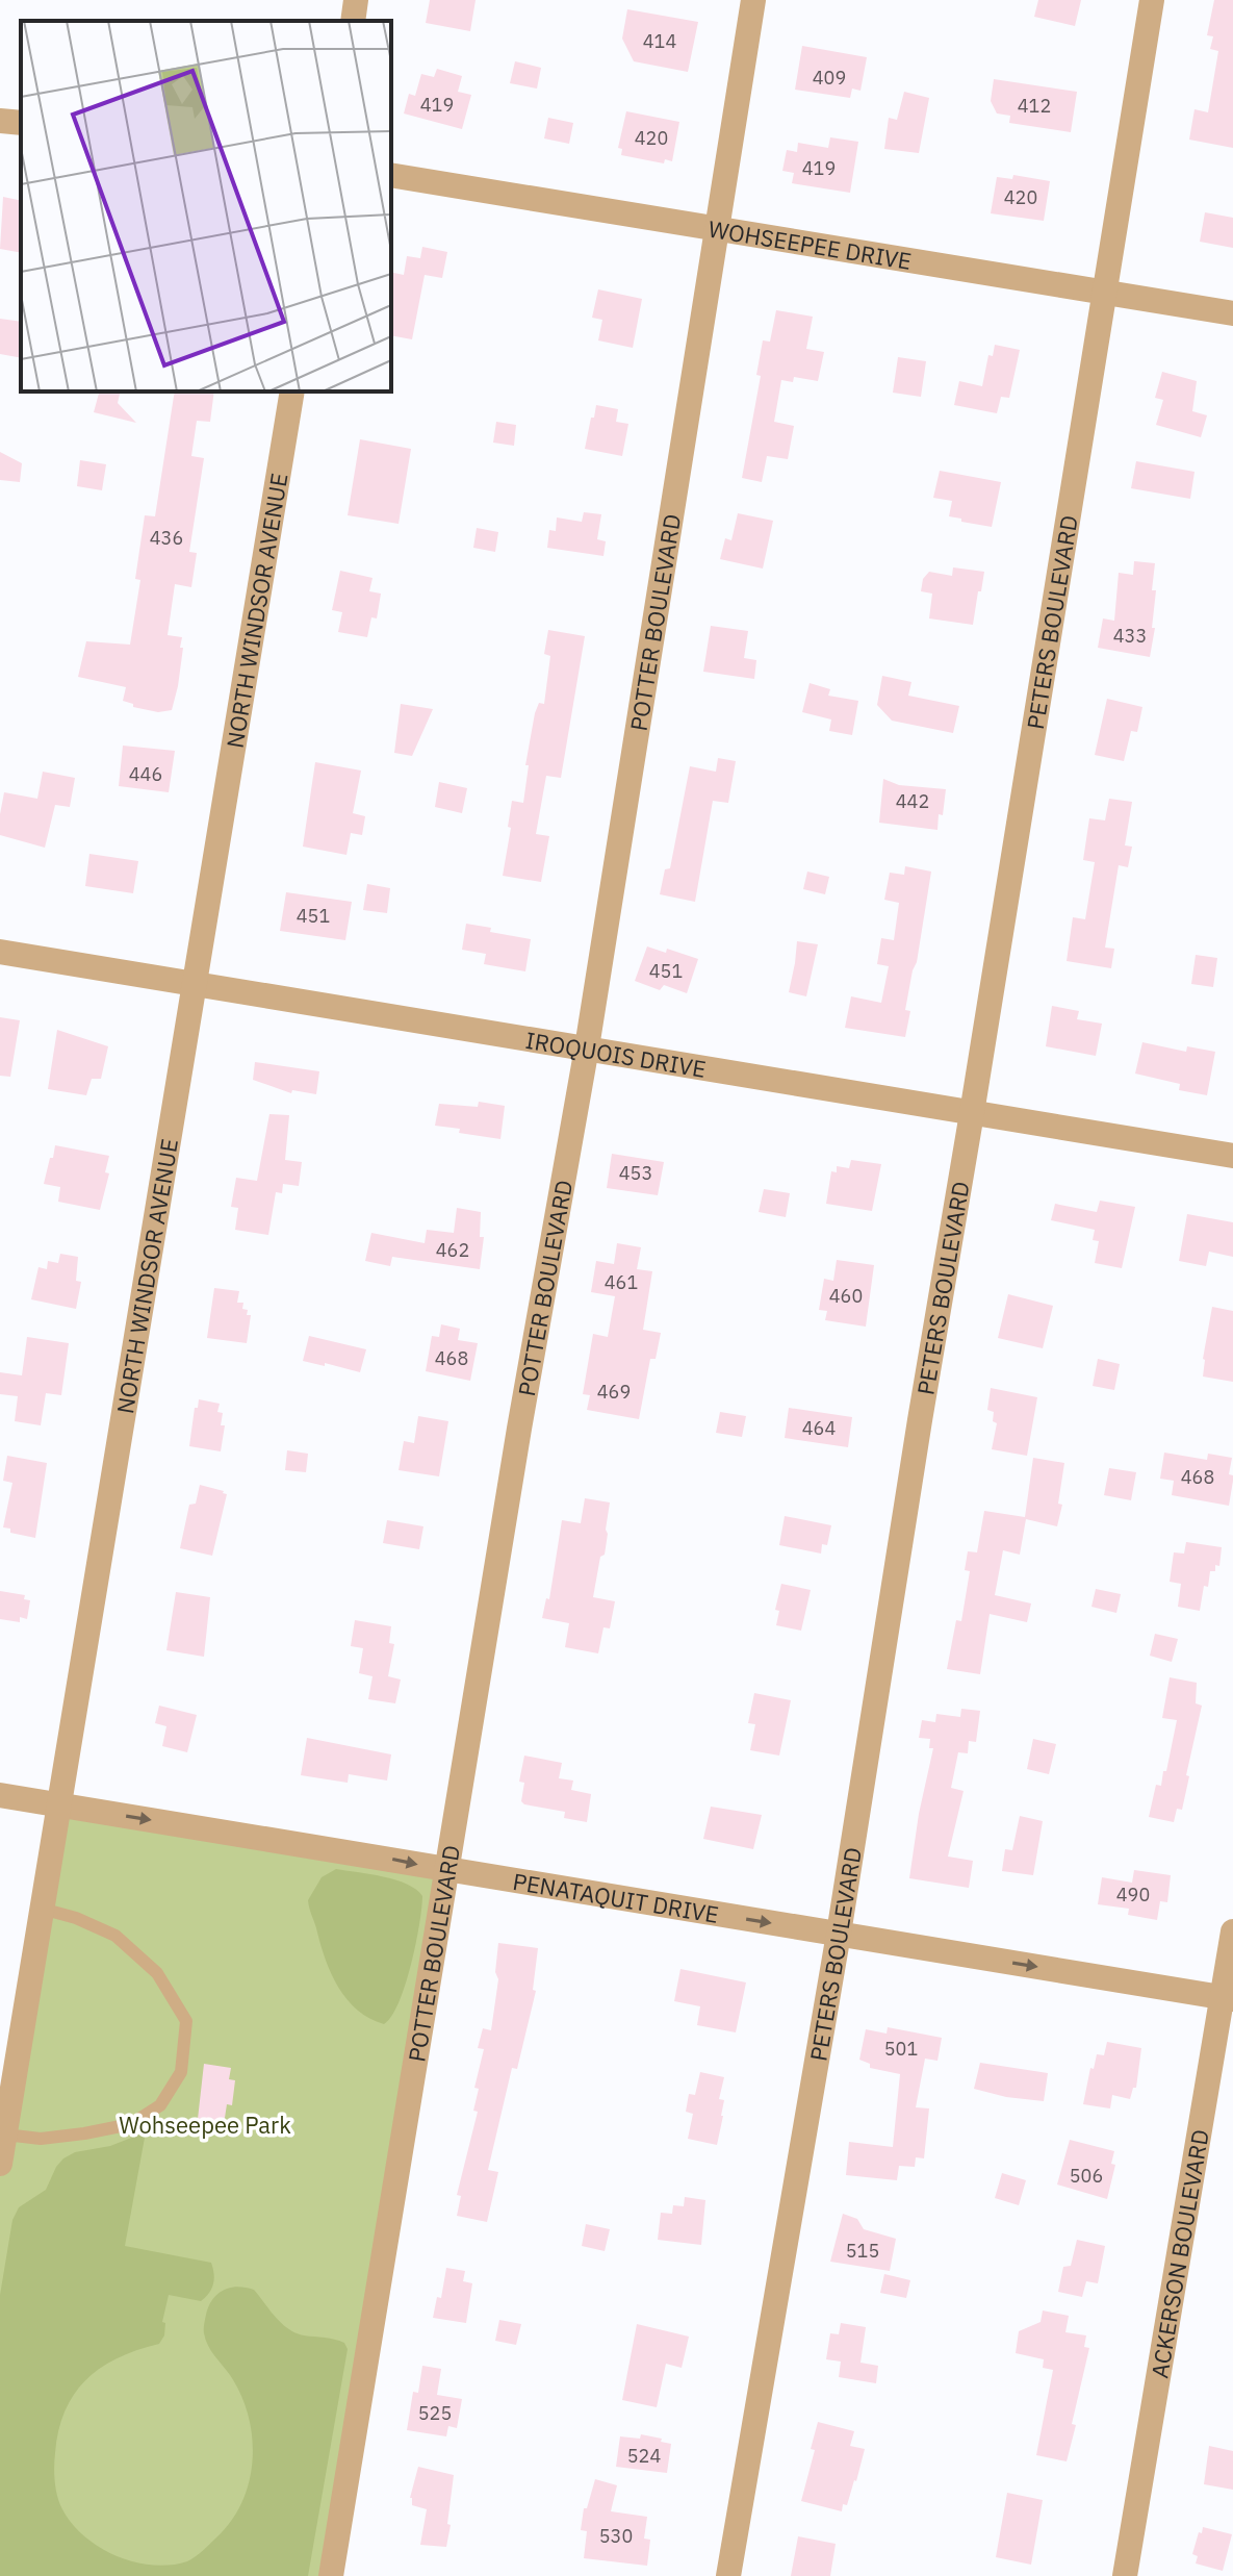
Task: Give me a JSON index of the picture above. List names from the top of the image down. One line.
{"streets":{"street":["WOHSEEPEE DRIVE","NORTH WINDSOR AVENUE","POTTER BOULEVARD","PETERS BOULEVARD","IROQUOIS DRIVE","PENATAQUIT DRIVE","ACKERSON BOULEVARD"]},"crossings":[["WOHSEEPEE DRIVE","POTTER BOULEVARD"],["WOHSEEPEE DRIVE","PETERS BOULEVARD"],["NORTH WINDSOR AVENUE","IROQUOIS DRIVE"],["NORTH WINDSOR AVENUE","PENATAQUIT DRIVE"],["POTTER BOULEVARD","IROQUOIS DRIVE"],["POTTER BOULEVARD","PENATAQUIT DRIVE"],["PETERS BOULEVARD","IROQUOIS DRIVE"],["PETERS BOULEVARD","PENATAQUIT DRIVE"],["PENATAQUIT DRIVE","ACKERSON BOULEVARD"]],"one_way":["PENATAQUIT DRIVE"],"parks":["Wohseepee Park"],"house_numbers":["414","409","419","412","420","419","420","436","433","446","442","451","451","453","462","461","460","468","469","464","468","490","501","506","515","525","524","530"]}
